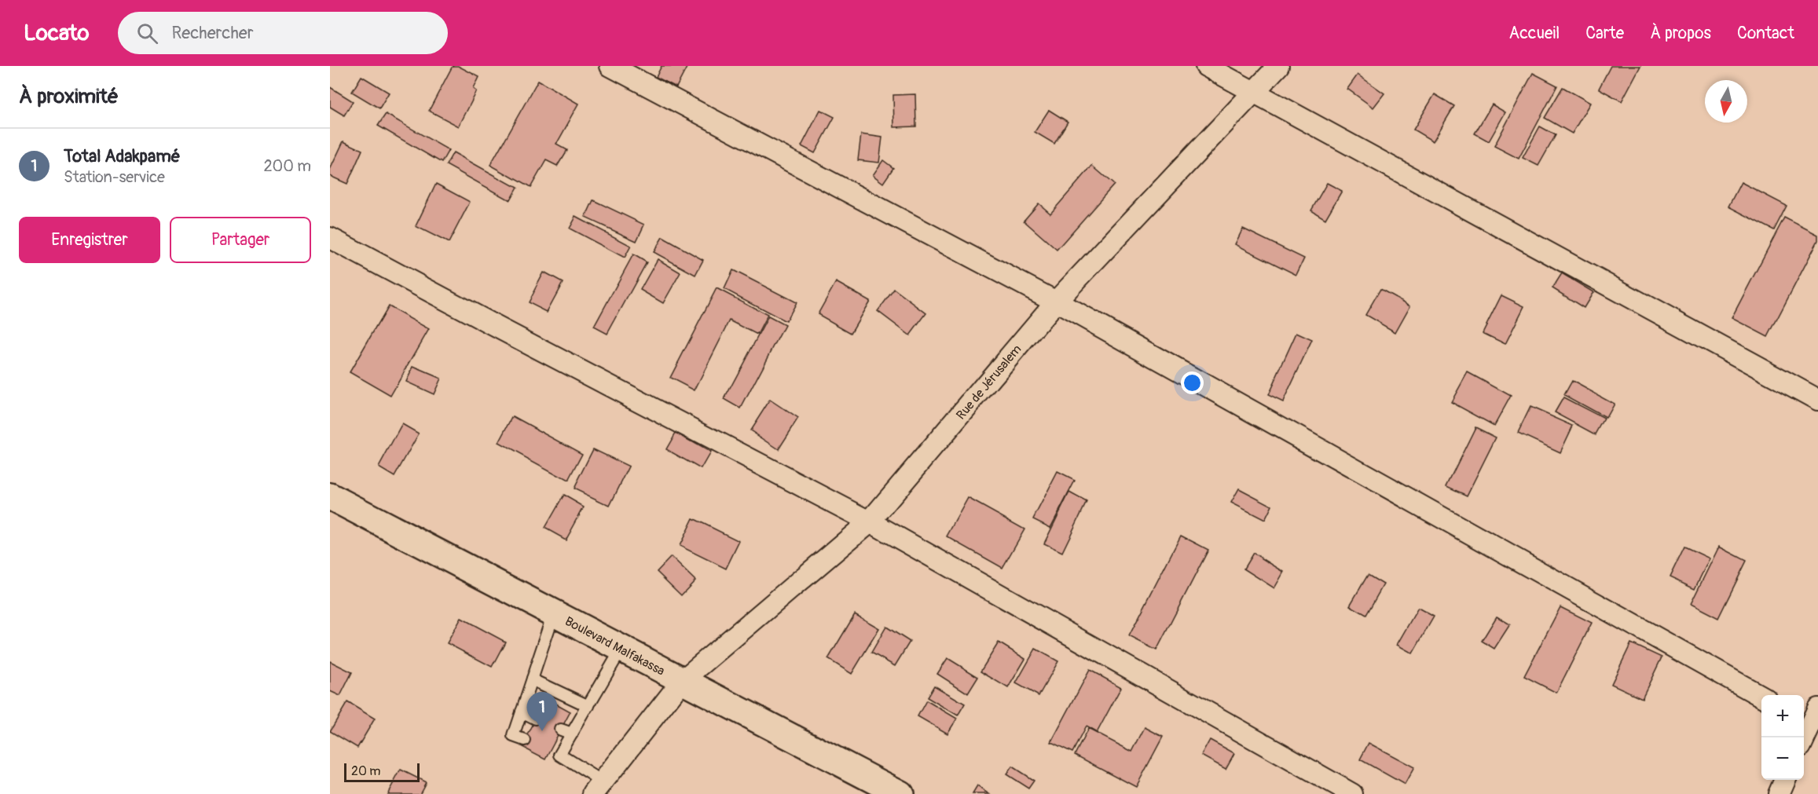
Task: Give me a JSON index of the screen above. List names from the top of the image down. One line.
{"streets":{"street":["Rue de Jérusalem","Boulevard Malfakassa"]},"crossings":[["Rue de Jérusalem","Boulevard Malfakassa"]],"scale_bar":"20 m","north":"bottom","page":{"header":"Locato","search":"Rechercher","nav":["Accueil","Carte","À propos","Contact"],"heading":"À proximité","list":[{"mark":"1","name":"Total Adakpamé","note":"Station-service","value":"200 m"}],"buttons":["Enregistrer","Partager"],"pins":"1","map_buttons":["+","−"],"scale":"20 m"}}
